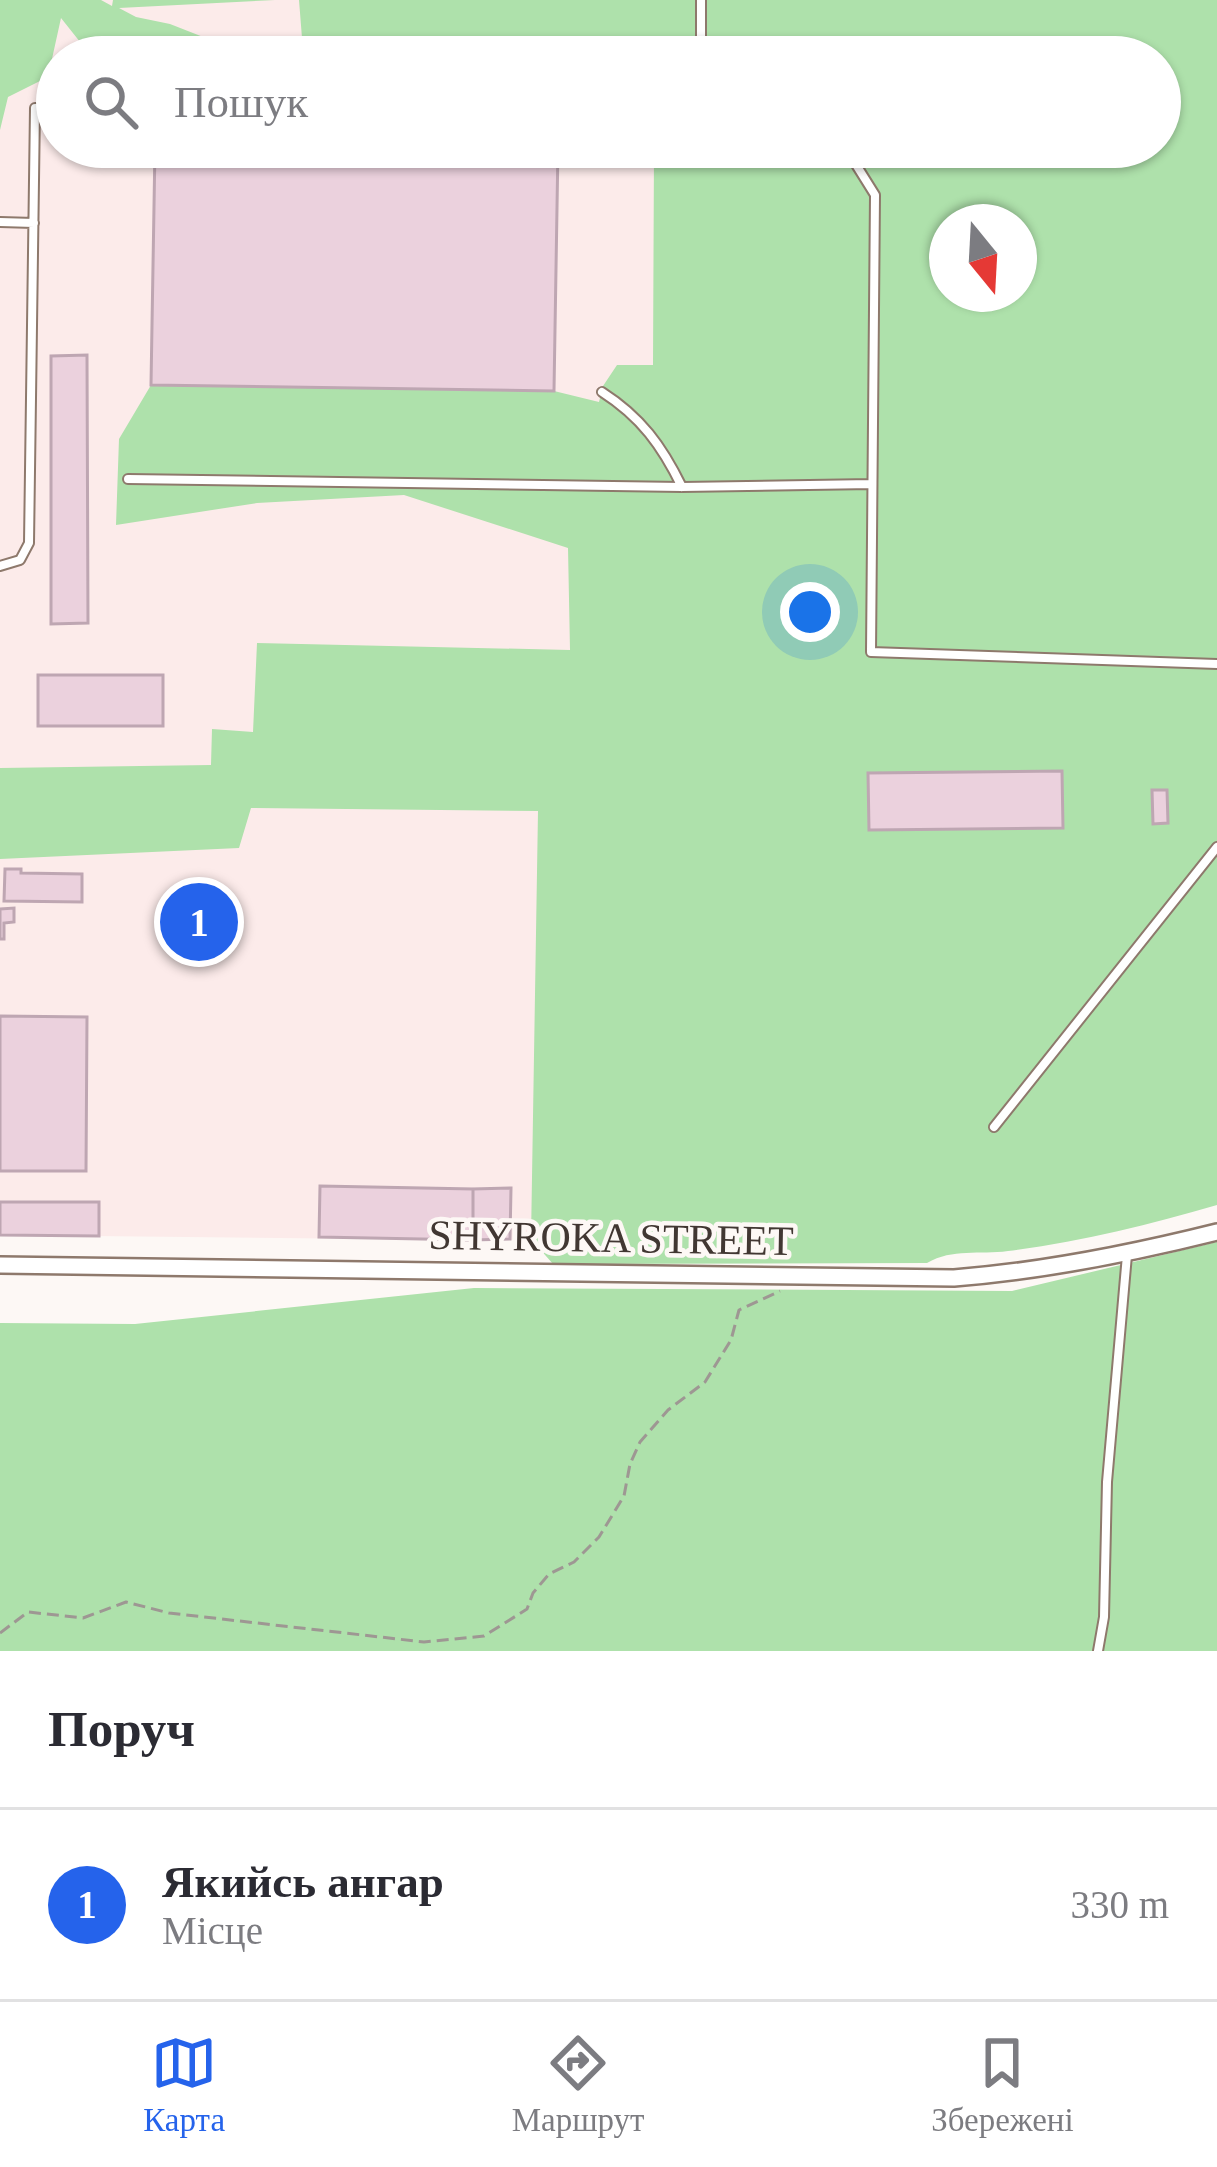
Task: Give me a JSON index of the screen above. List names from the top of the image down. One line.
{"streets":{"street":["SHYROKA STREET"]},"north":"bottom","page":{"search":"Пошук","pins":"1","heading":"Поруч","list":[{"mark":"1","name":"Якийсь ангар","note":"Місце","value":"330 m"}],"nav":["Карта","Маршрут","Збережені"]}}
